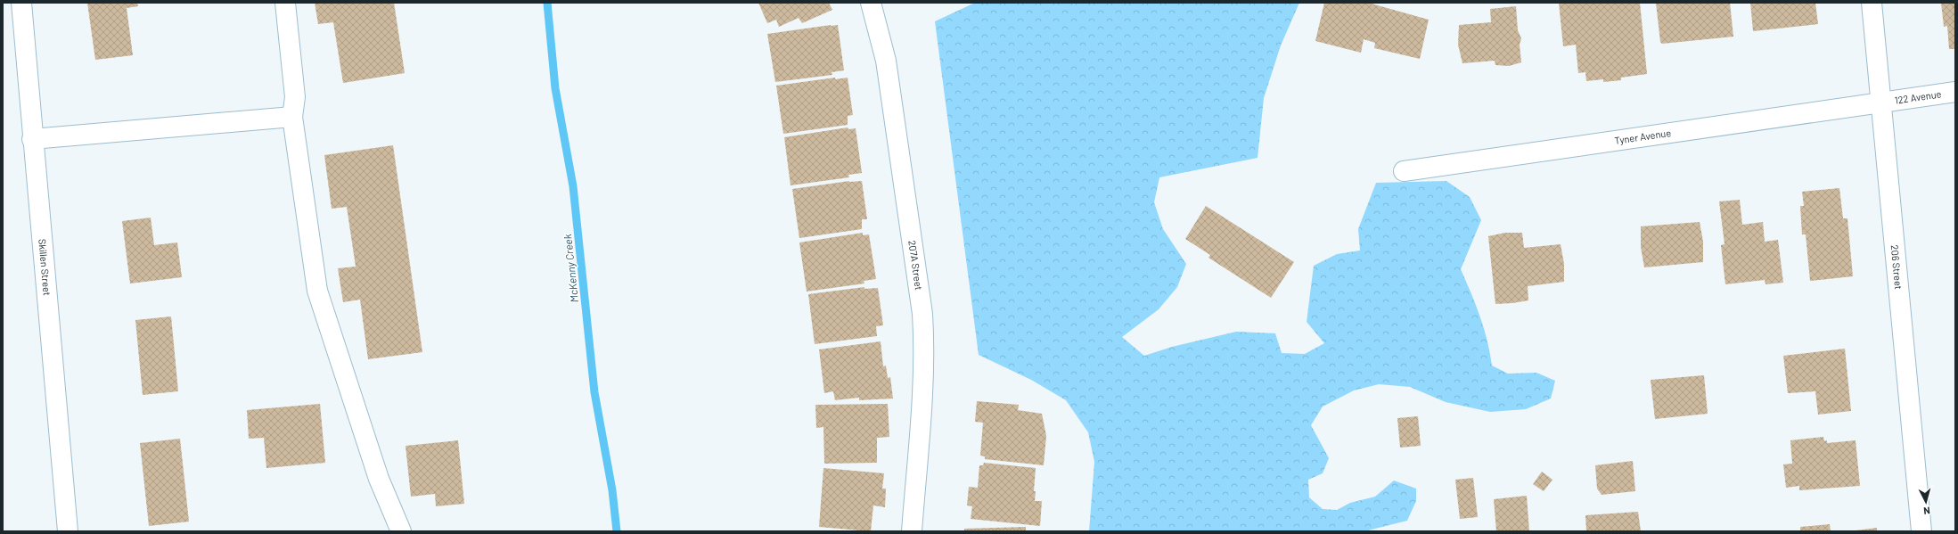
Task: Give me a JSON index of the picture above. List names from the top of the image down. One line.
{"streets":{"street":["122 Avenue","Tyner Avenue","207A Street","Skillen Street","206 Street"]},"crossings":[["122 Avenue","Tyner Avenue"],["122 Avenue","206 Street"],["Tyner Avenue","206 Street"]],"water":["McKenny Creek"],"north":"bottom"}
